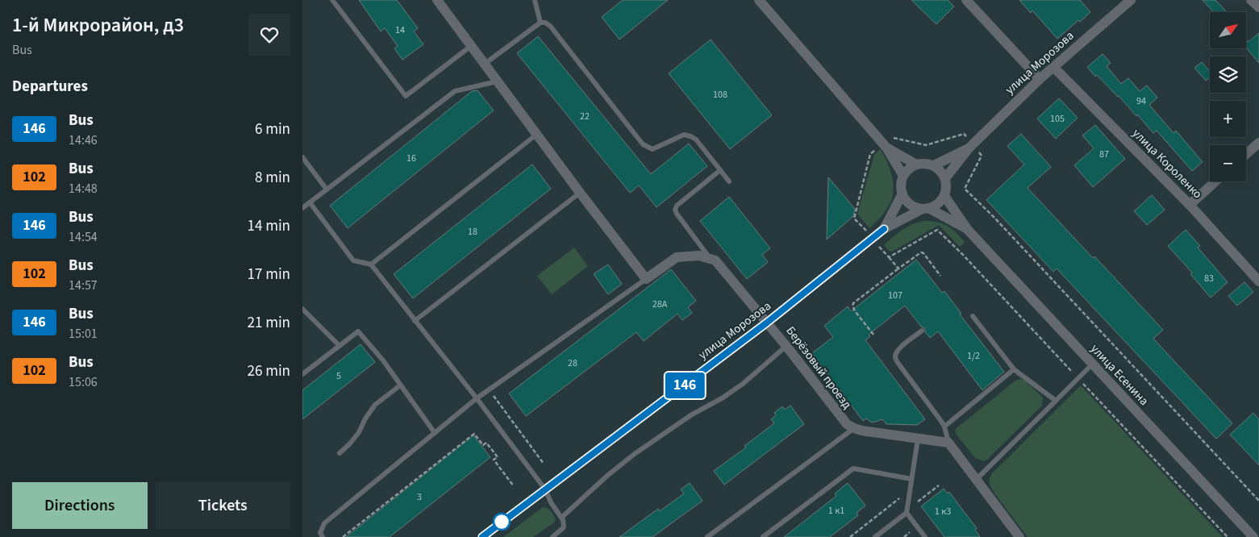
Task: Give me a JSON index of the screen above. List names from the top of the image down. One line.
{"streets":{"street":["улица Морозова","улица Короленко","Берёзовый проезд","улица Есенина"]},"crossings":[["улица Морозова","улица Короленко"],["улица Морозова","Берёзовый проезд"]],"lines":["bus line 146"],"house_numbers":["14","108","94","22","105","87","16","18","83","107","28А","1/2","28","5","3","1 к1","1 к3"],"north":"top right","page":{"heading":[["1-й Микрорайон, д3","Bus"],"Departures"],"on_map":"146","map_buttons":["+","−"],"list":[{"mark":"146","name":"Bus","note":"14:46","value":"6 min"},{"mark":"102","name":"Bus","note":"14:48","value":"8 min"},{"mark":"146","name":"Bus","note":"14:54","value":"14 min"},{"mark":"102","name":"Bus","note":"14:57","value":"17 min"},{"mark":"146","name":"Bus","note":"15:01","value":"21 min"},{"mark":"102","name":"Bus","note":"15:06","value":"26 min"}],"buttons":["Directions","Tickets"]}}
